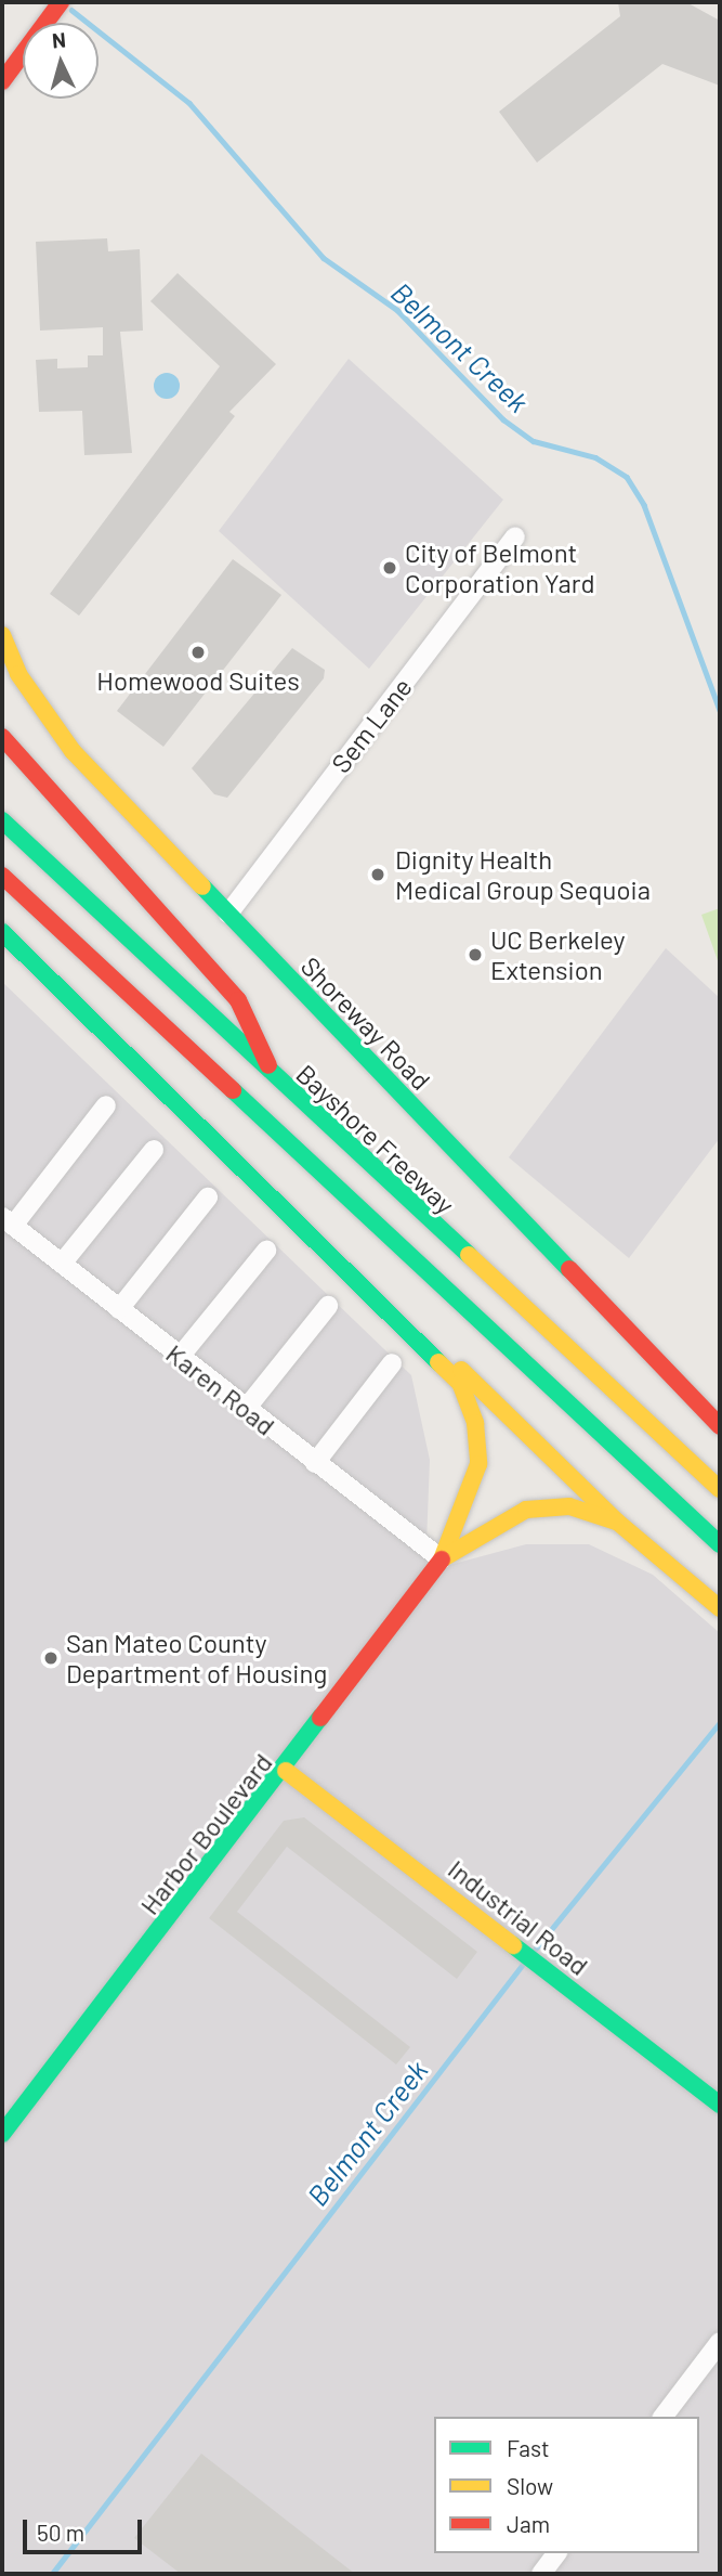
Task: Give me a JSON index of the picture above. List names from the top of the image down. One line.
{"streets":{"main road":["Shoreway Road","Bayshore Freeway","Harbor Boulevard","Industrial Road"],"street":["Sem Lane","Karen Road"]},"crossings":[["Sem Lane","Shoreway Road"],["Karen Road","Harbor Boulevard"],["Harbor Boulevard","Industrial Road"]],"water":["Belmont Creek"],"places":["City of Belmont Corporation Yard","Homewood Suites","Dignity Health Medical Group Sequoia","UC Berkeley Extension","San Mateo County Department of Housing"],"legend":["Fast","Slow","Jam"],"scale_bar":"50 m","north":"top"}
